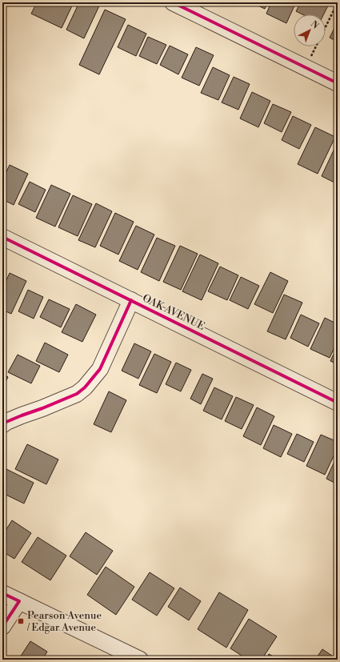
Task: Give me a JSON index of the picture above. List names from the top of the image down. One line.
{"streets":{"street":["OAK AVENUE"]},"places":{"transit":["Pearson Avenue / Edgar Avenue"]},"north":"top right"}
